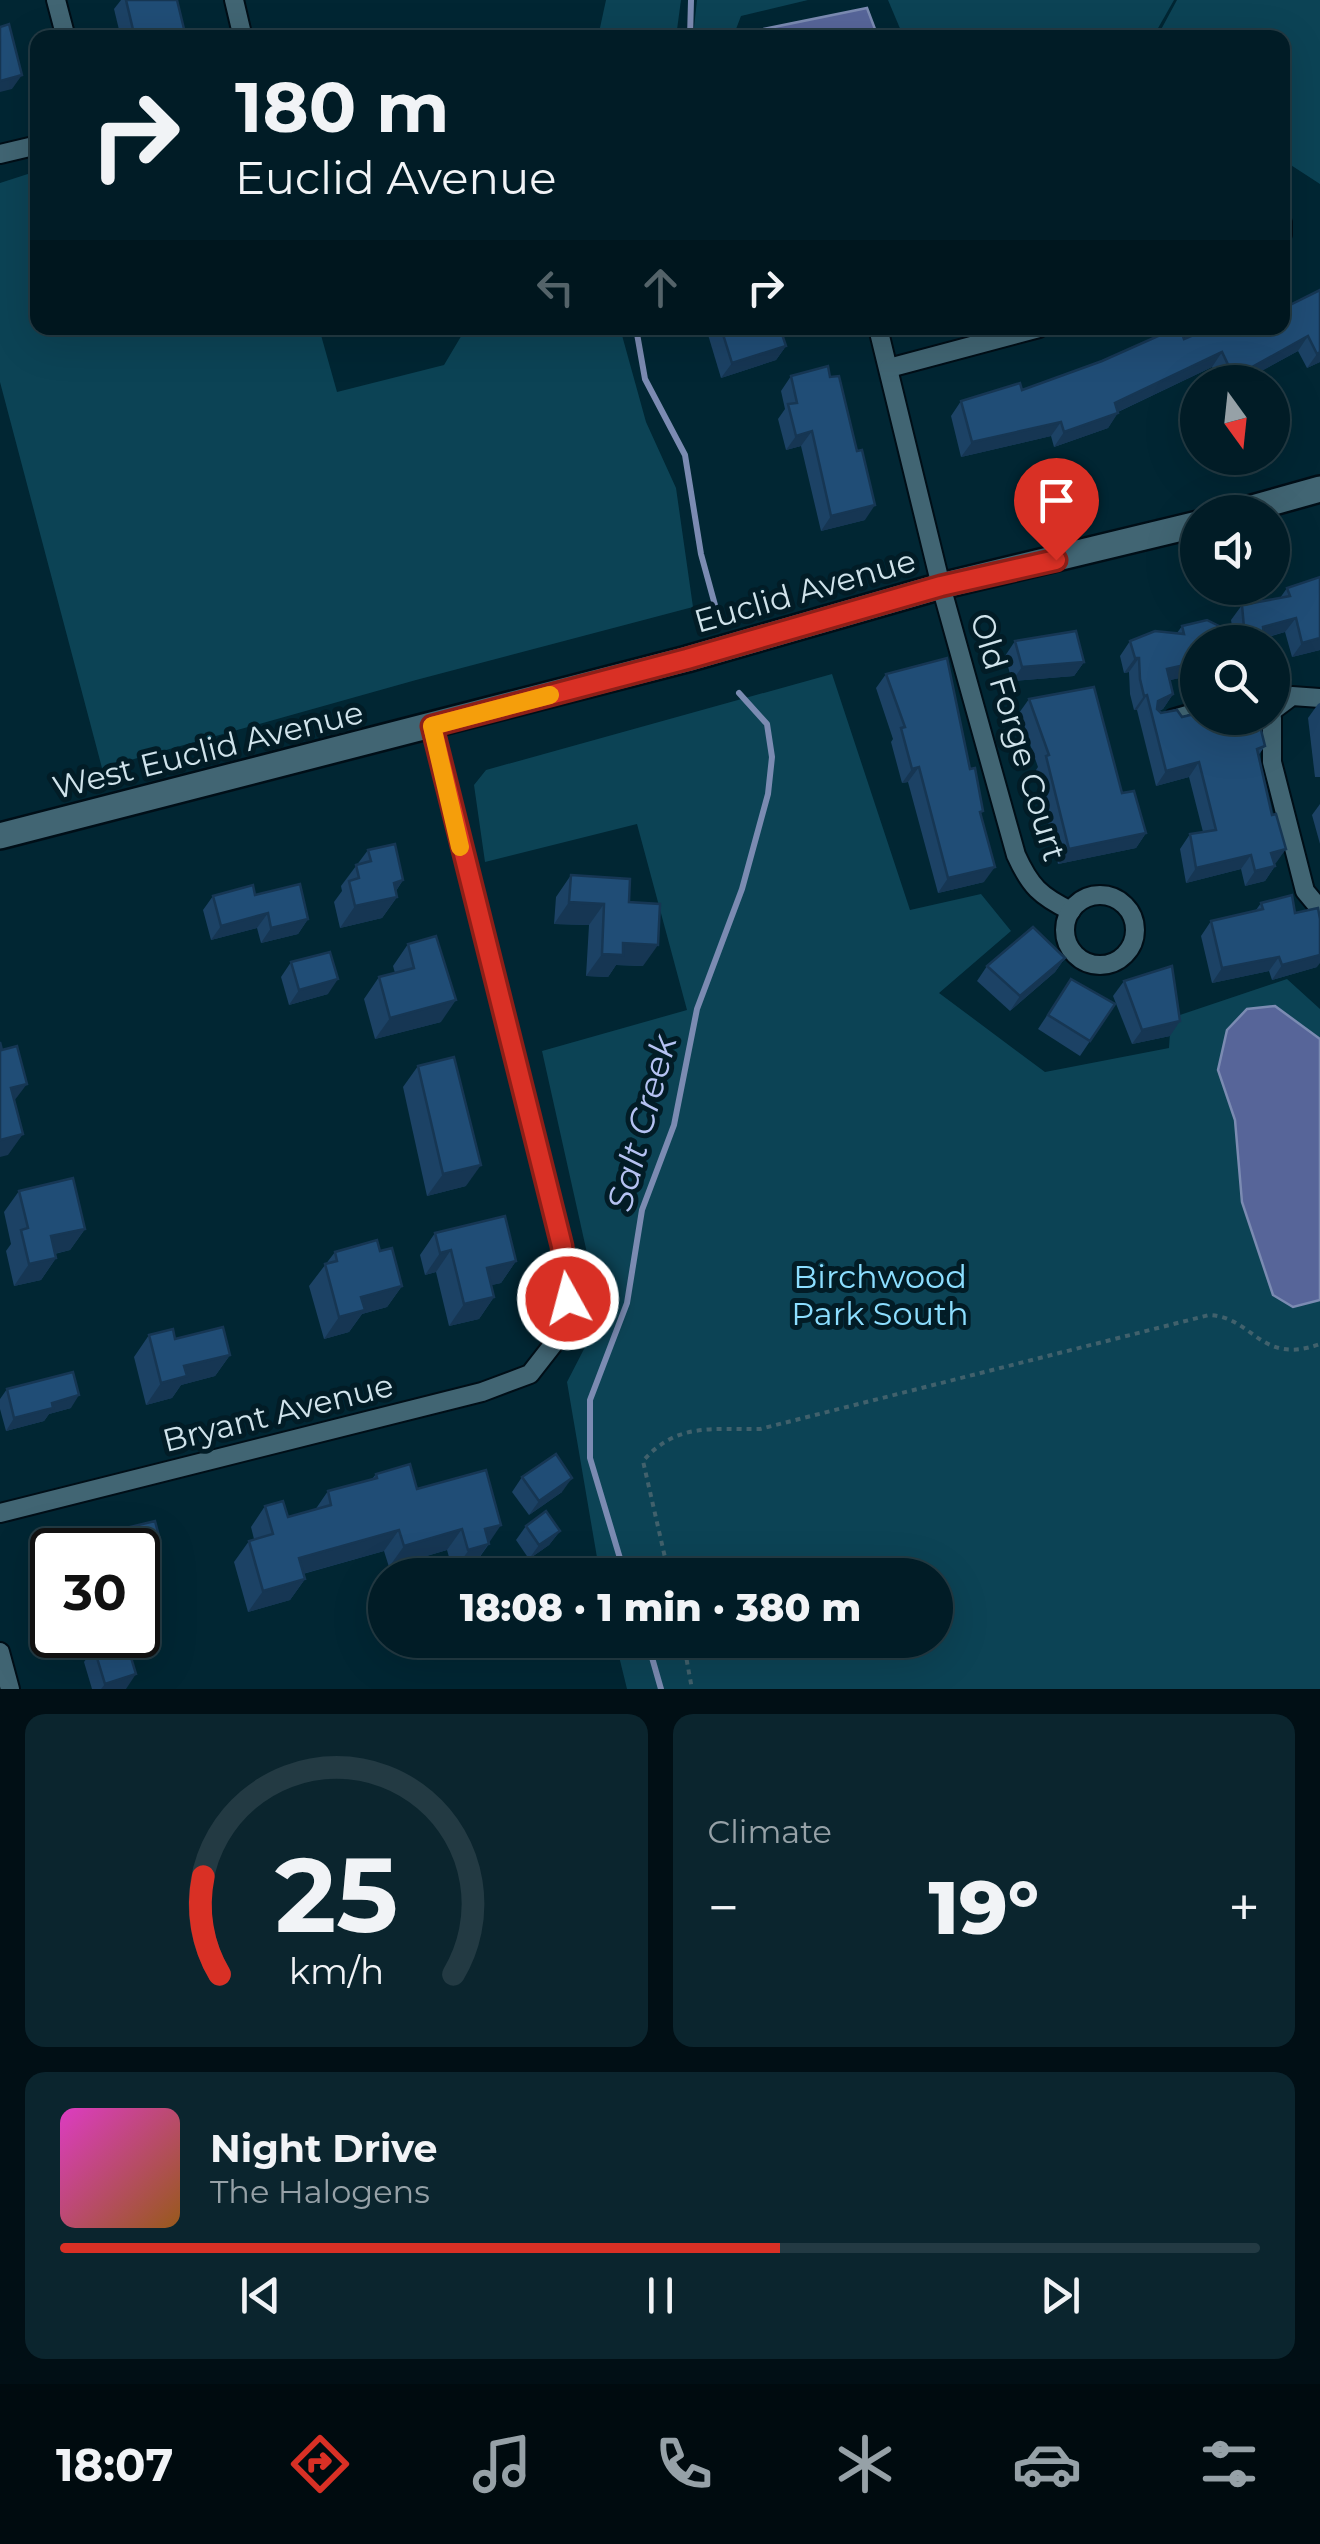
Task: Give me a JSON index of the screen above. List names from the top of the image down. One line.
{"streets":{"main road":["Euclid Avenue","West Euclid Avenue"],"street":["Old Forge Court","Bryant Avenue"]},"crossings":[["Euclid Avenue","Old Forge Court"],["Euclid Avenue","West Euclid Avenue"],["Euclid Avenue","Bryant Avenue"],["West Euclid Avenue","Bryant Avenue"]],"water":["Salt Creek"],"parks":["Birchwood Park South"],"north":"bottom","page":{"turn":["180 m","Euclid Avenue"],"limit":"30","trip":"18:08 · 1 min · 380 m","tile":"Climate","heat":["−","19°","+"],"song":["Night Drive","The Halogens"],"tabs":"18:07","gauge":["25","km/h"]}}
